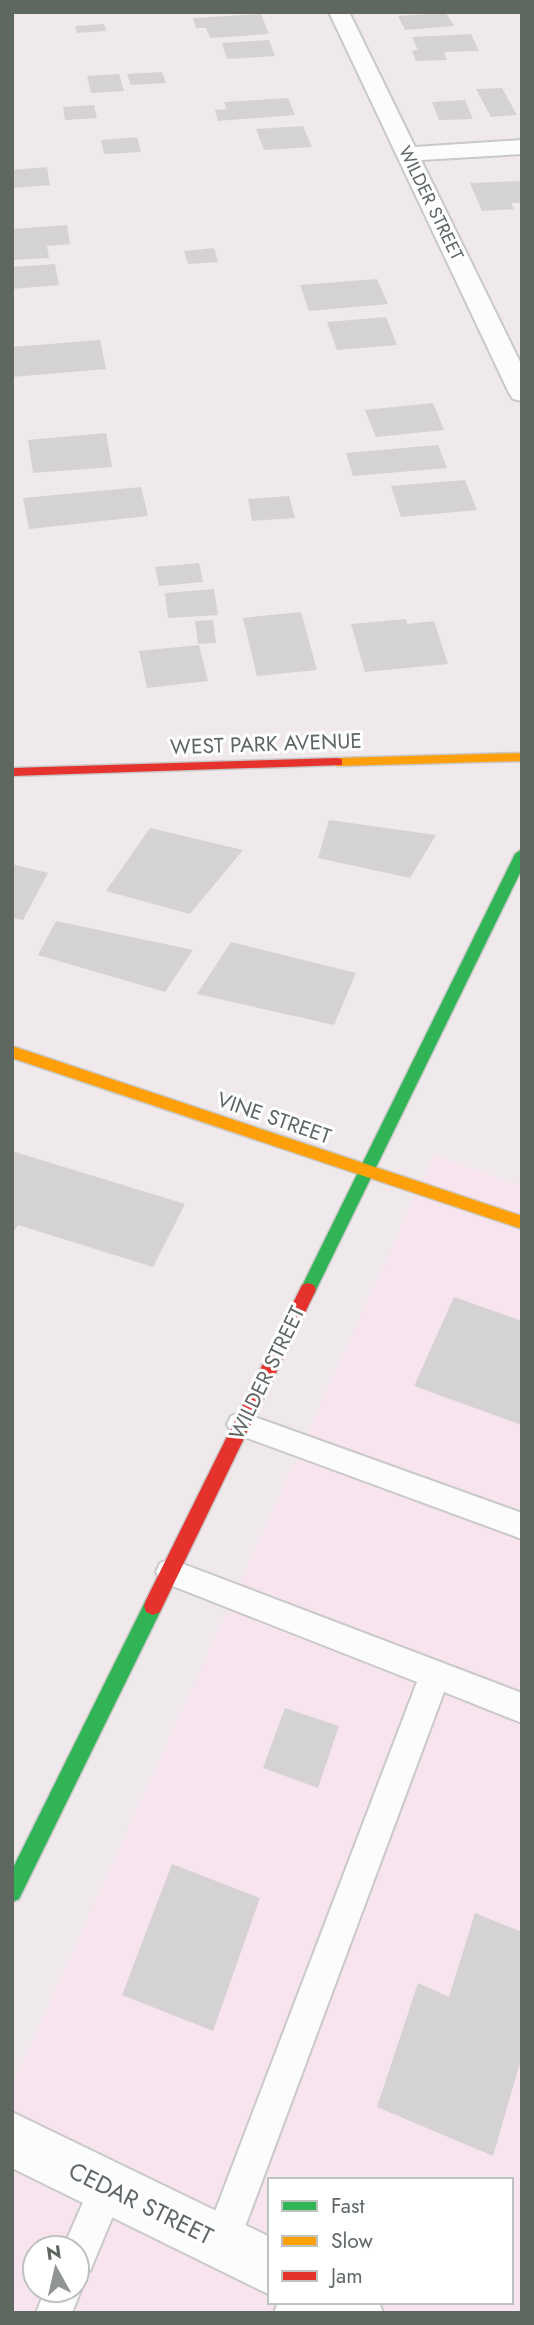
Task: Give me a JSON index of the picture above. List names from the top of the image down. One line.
{"streets":{"street":["WILDER STREET","WEST PARK AVENUE","VINE STREET","CEDAR STREET"]},"crossings":[["WILDER STREET","VINE STREET"]],"legend":["Fast","Slow","Jam"],"north":"top"}
